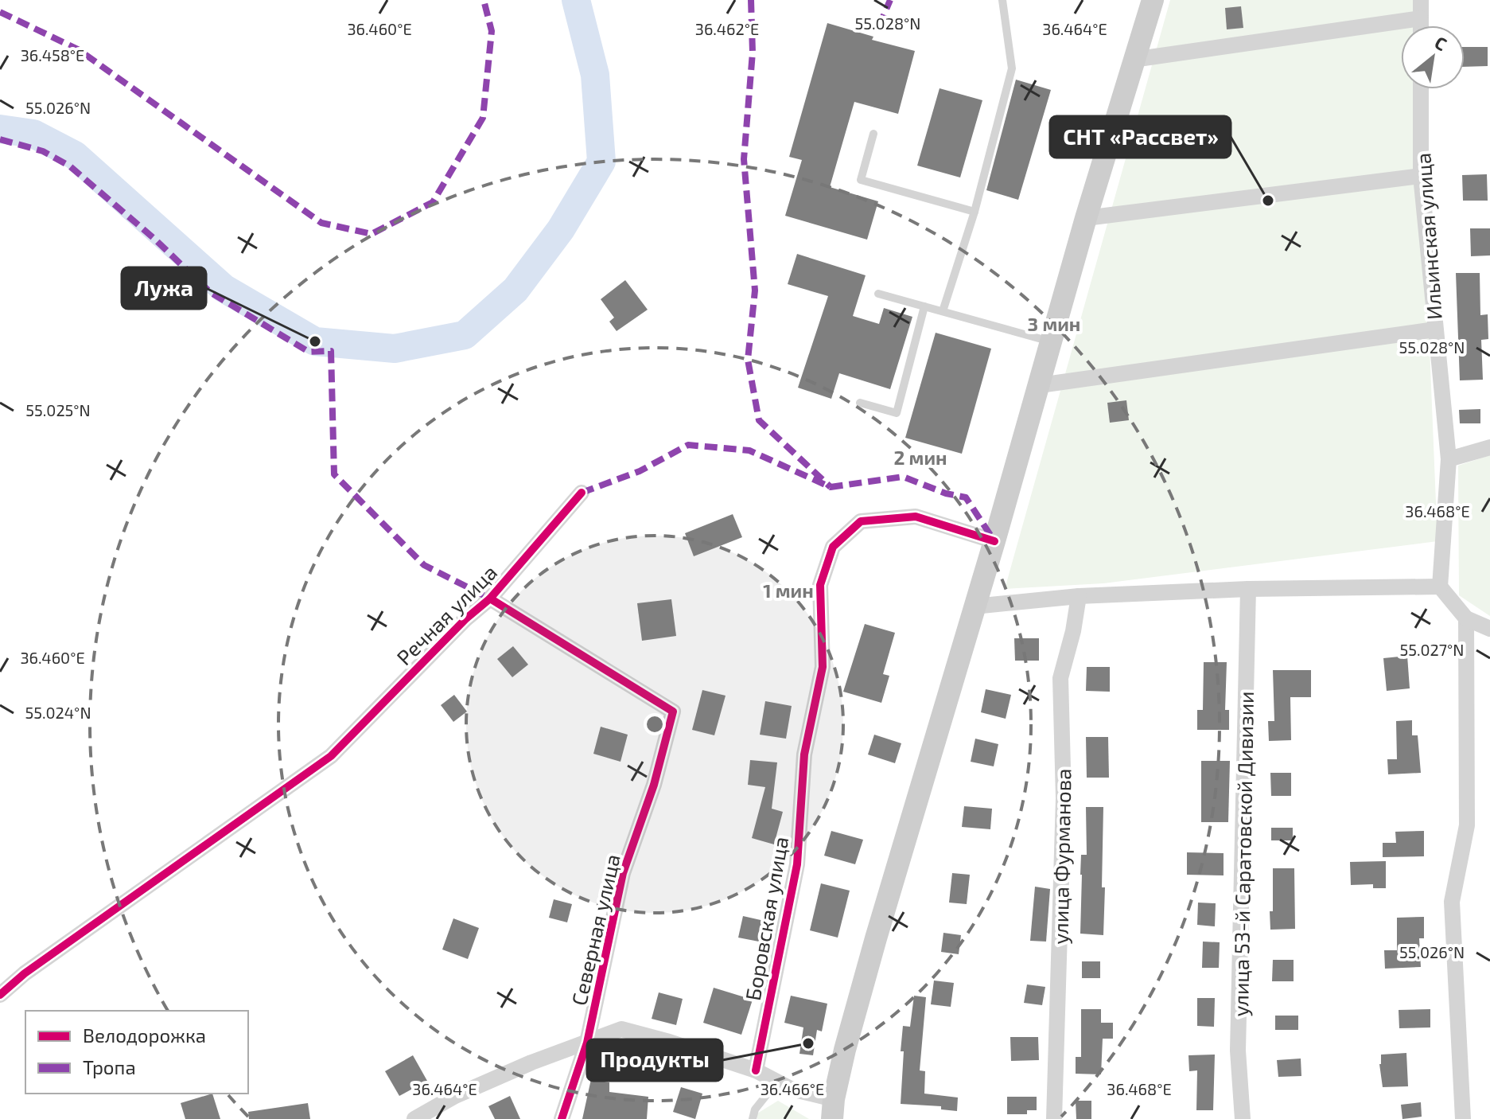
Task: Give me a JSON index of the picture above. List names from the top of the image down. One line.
{"streets":{"street":["Ильинская улица","Речная улица","улица 53-й Саратовской Дивизии","улица Фурманова","Боровская улица","Северная улица"]},"crossings":[["Речная улица","Северная улица"]],"places":["СНТ «Рассвет»","Лужа","Продукты"],"legend":["Велодорожка","Тропа"],"north":"top right","coordinates":["55.028°N","36.460°E","36.462°E","36.464°E","36.458°E","55.026°N","55.025°N","36.468°E","55.027°N","55.024°N","36.466°E"],"rings":["3 мин","2 мин","1 мин"]}
